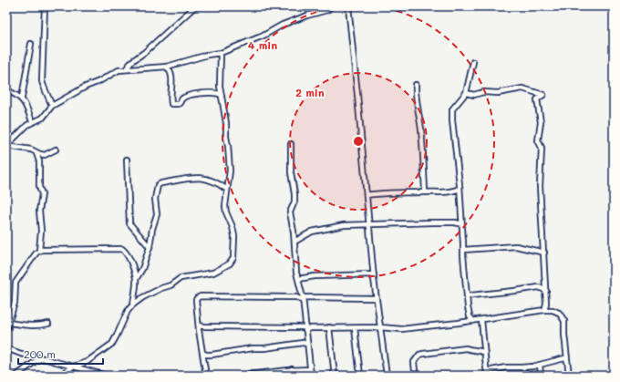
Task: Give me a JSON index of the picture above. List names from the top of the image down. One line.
{"scale_bar":"200 m","rings":["4 min","2 min"]}
